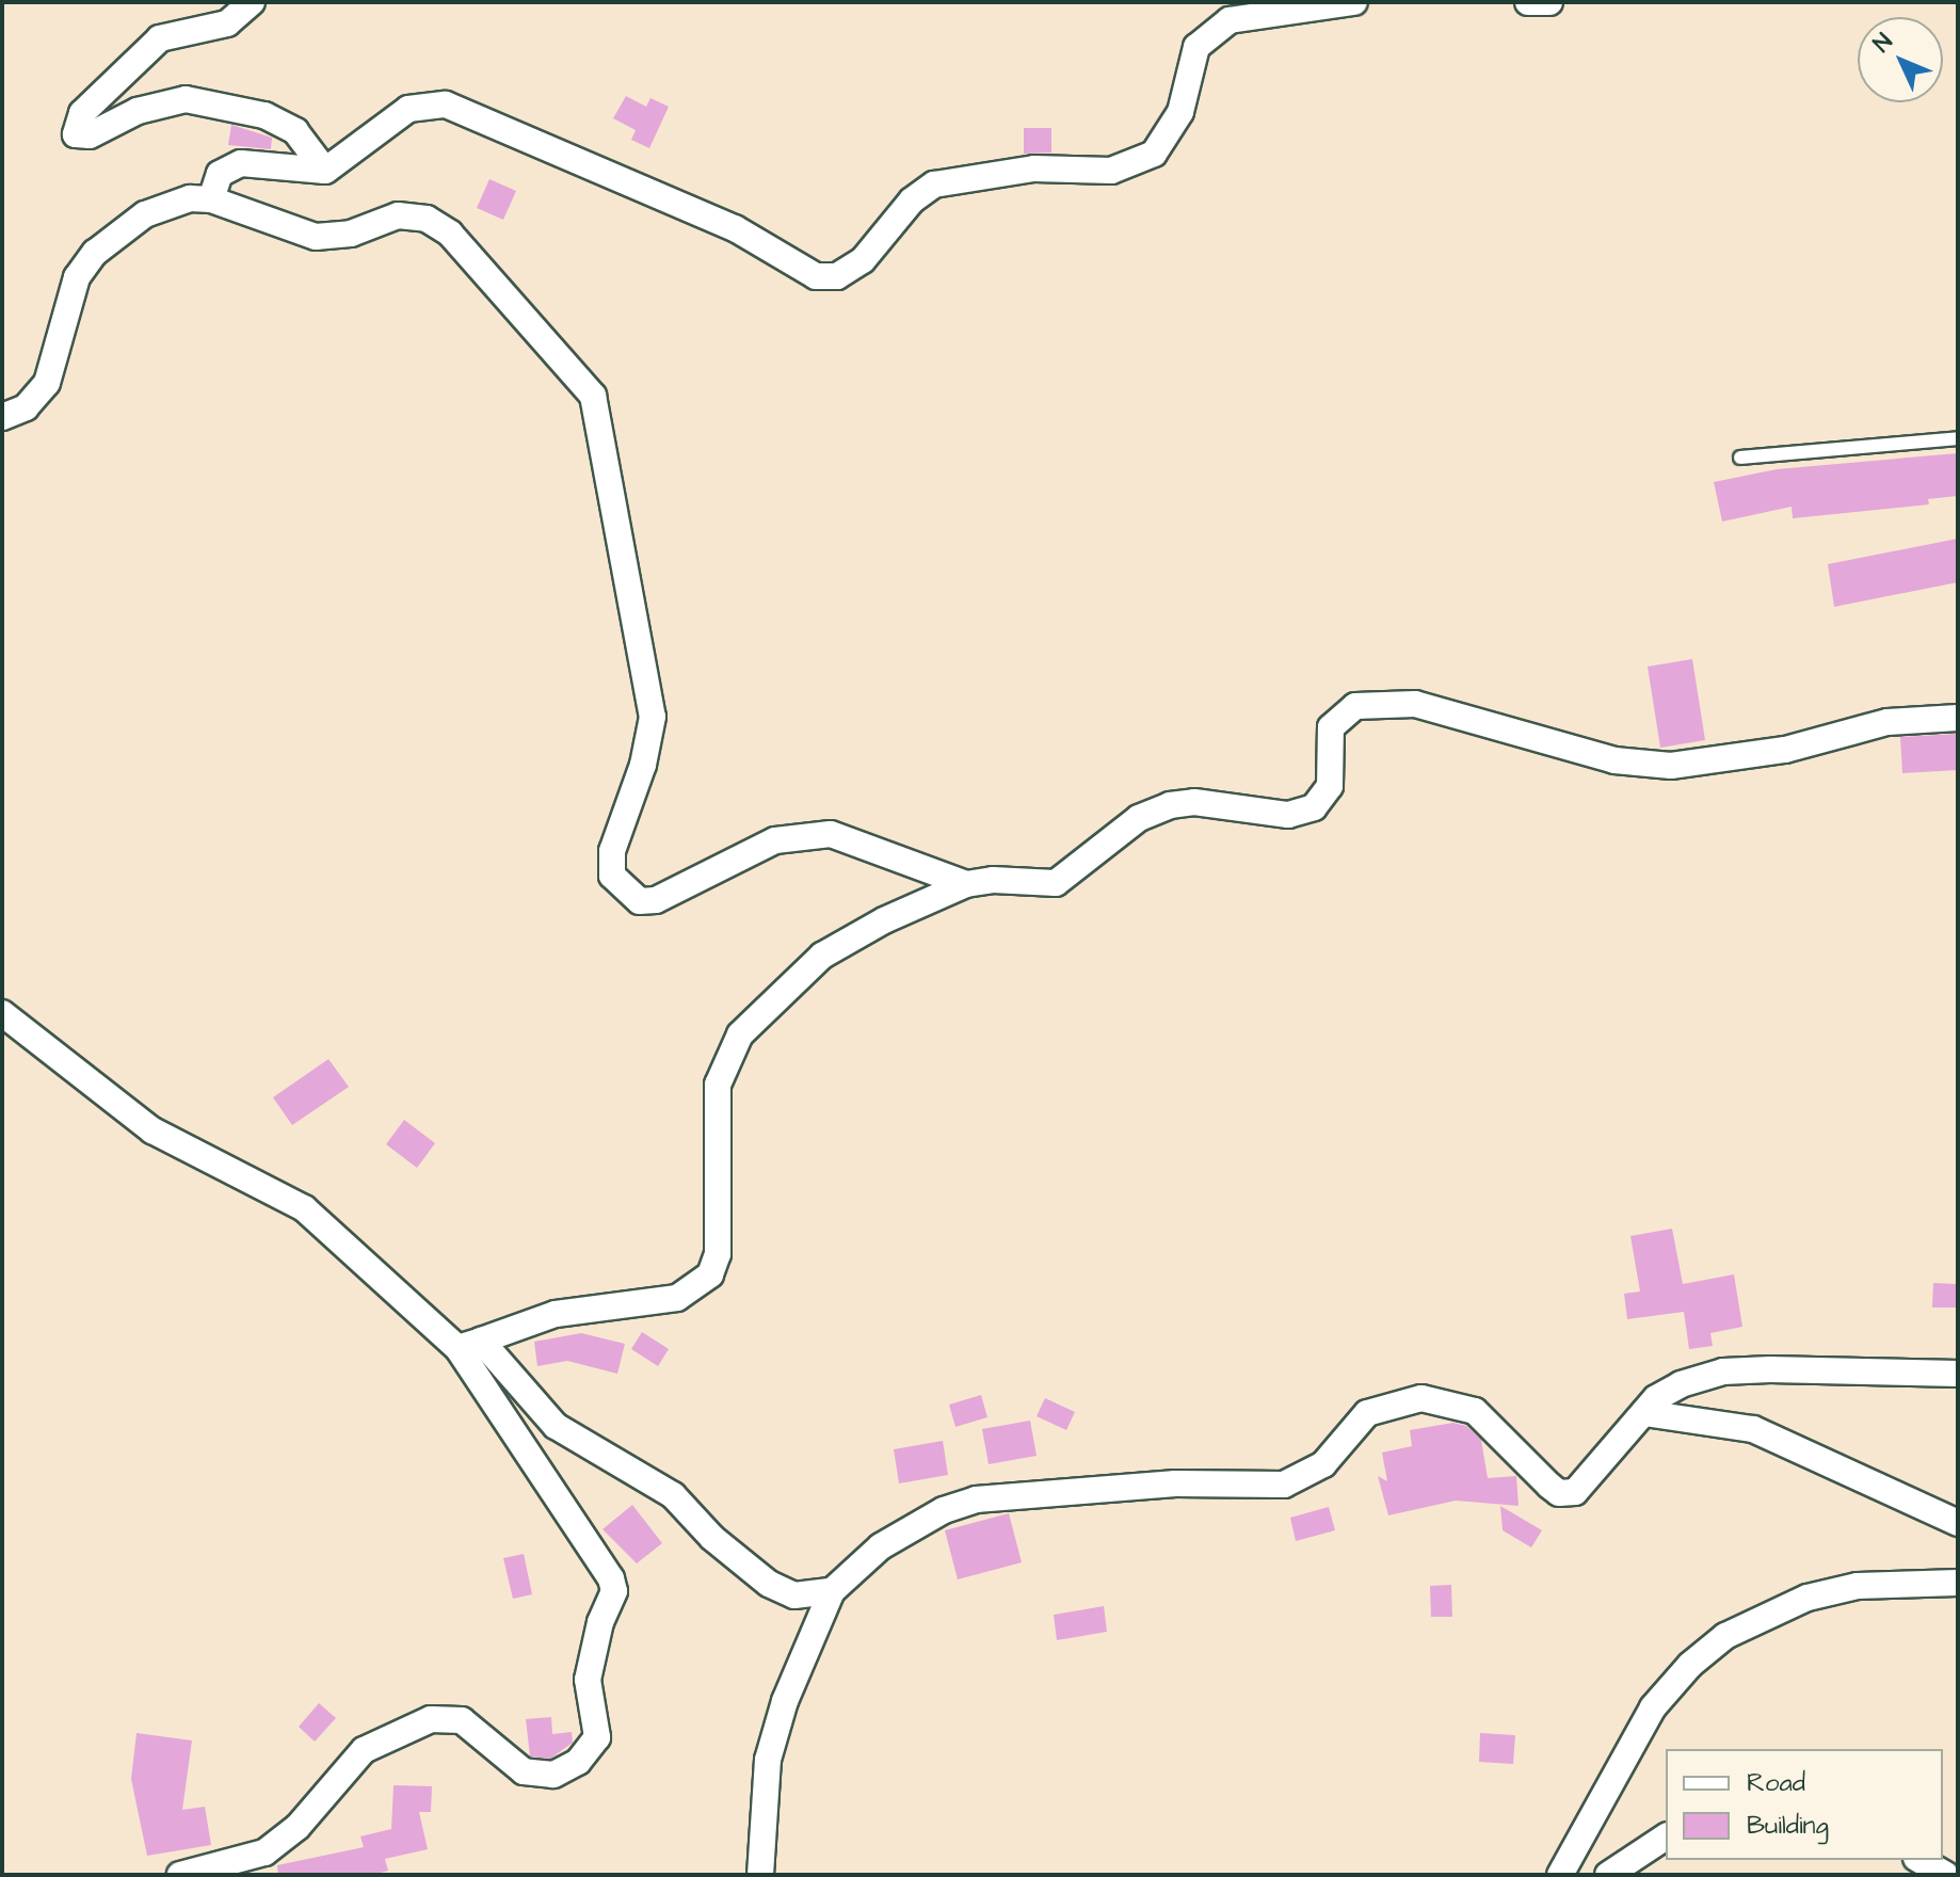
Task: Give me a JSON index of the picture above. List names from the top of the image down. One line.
{"legend":["Road","Building"],"north":"top left"}
